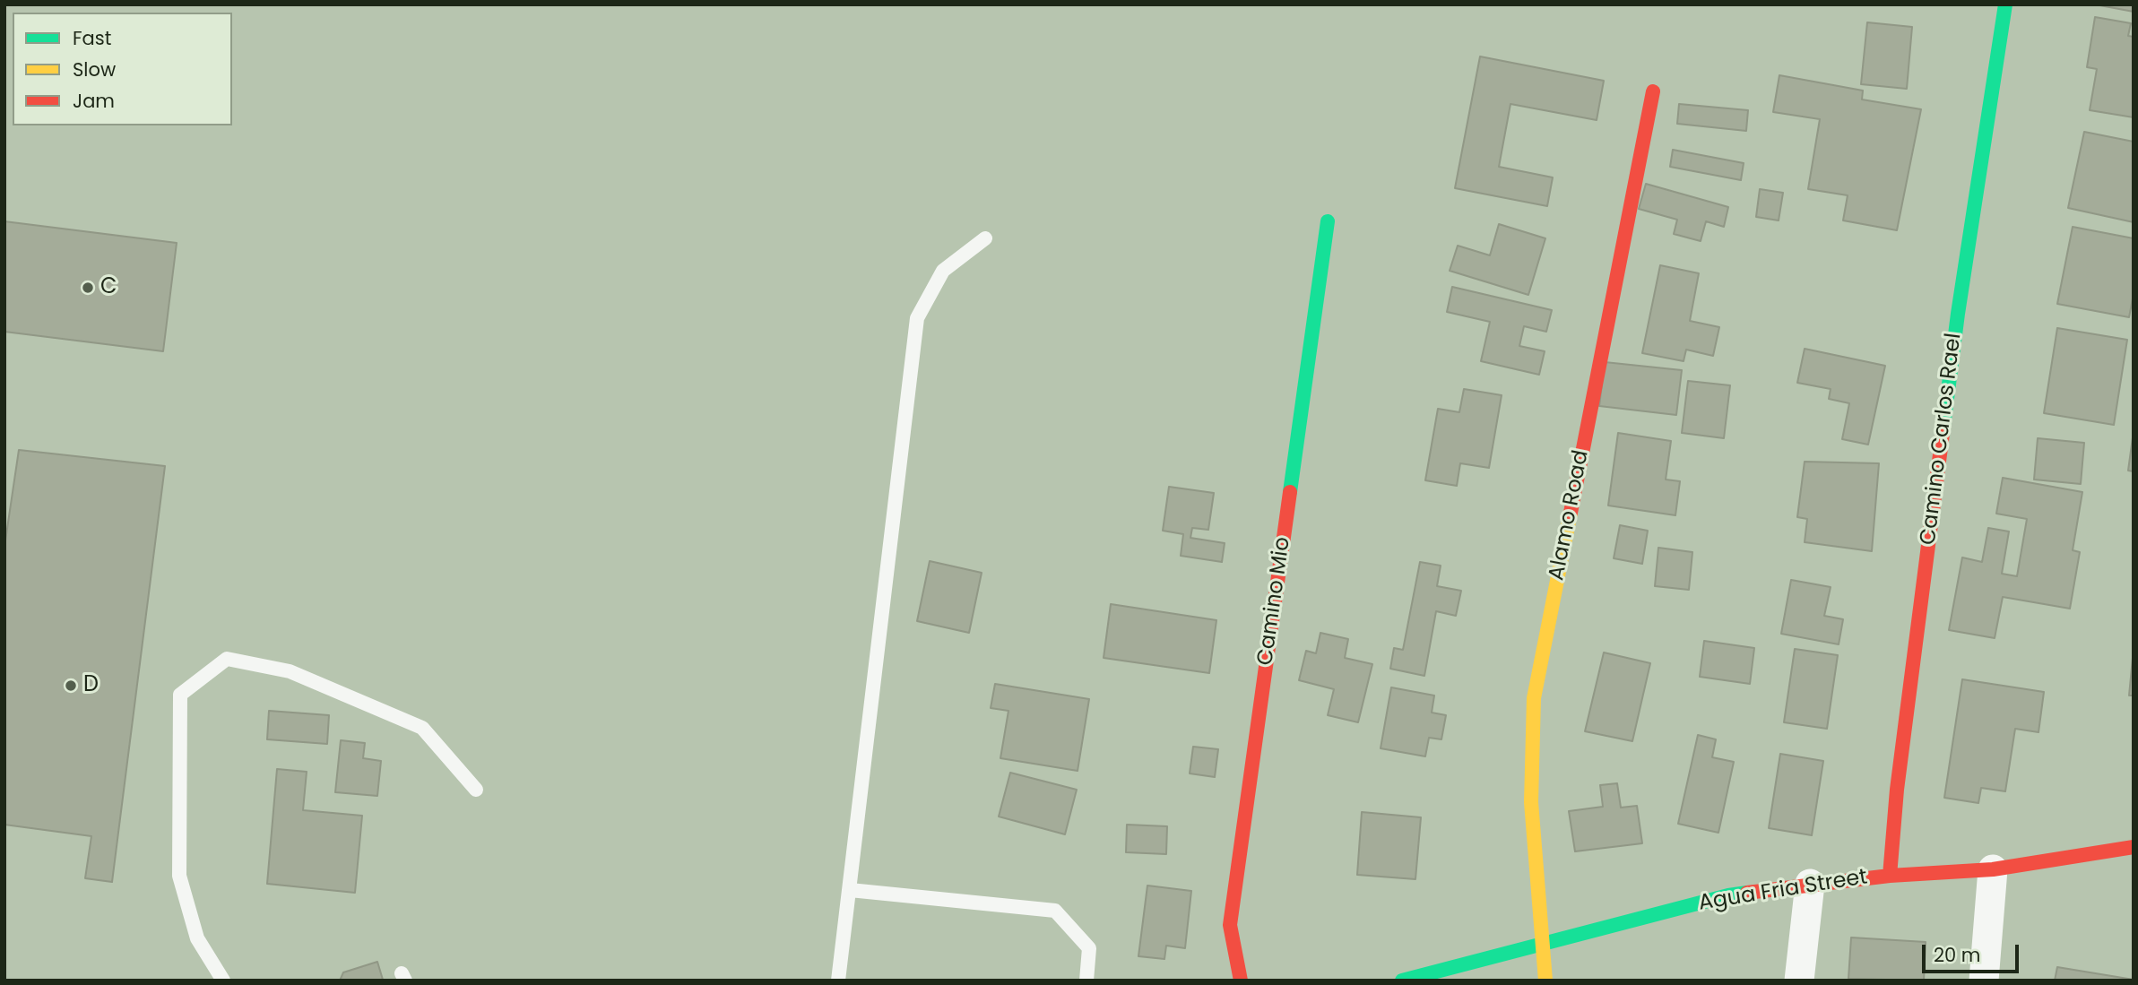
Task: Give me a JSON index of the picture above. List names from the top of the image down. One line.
{"streets":{"street":["Camino Carlos Rael","Alamo Road","Camino Mio","Agua Fria Street"]},"crossings":[["Camino Carlos Rael","Agua Fria Street"],["Alamo Road","Agua Fria Street"]],"places":["C","D"],"legend":["Fast","Slow","Jam"],"scale_bar":"20 m"}
